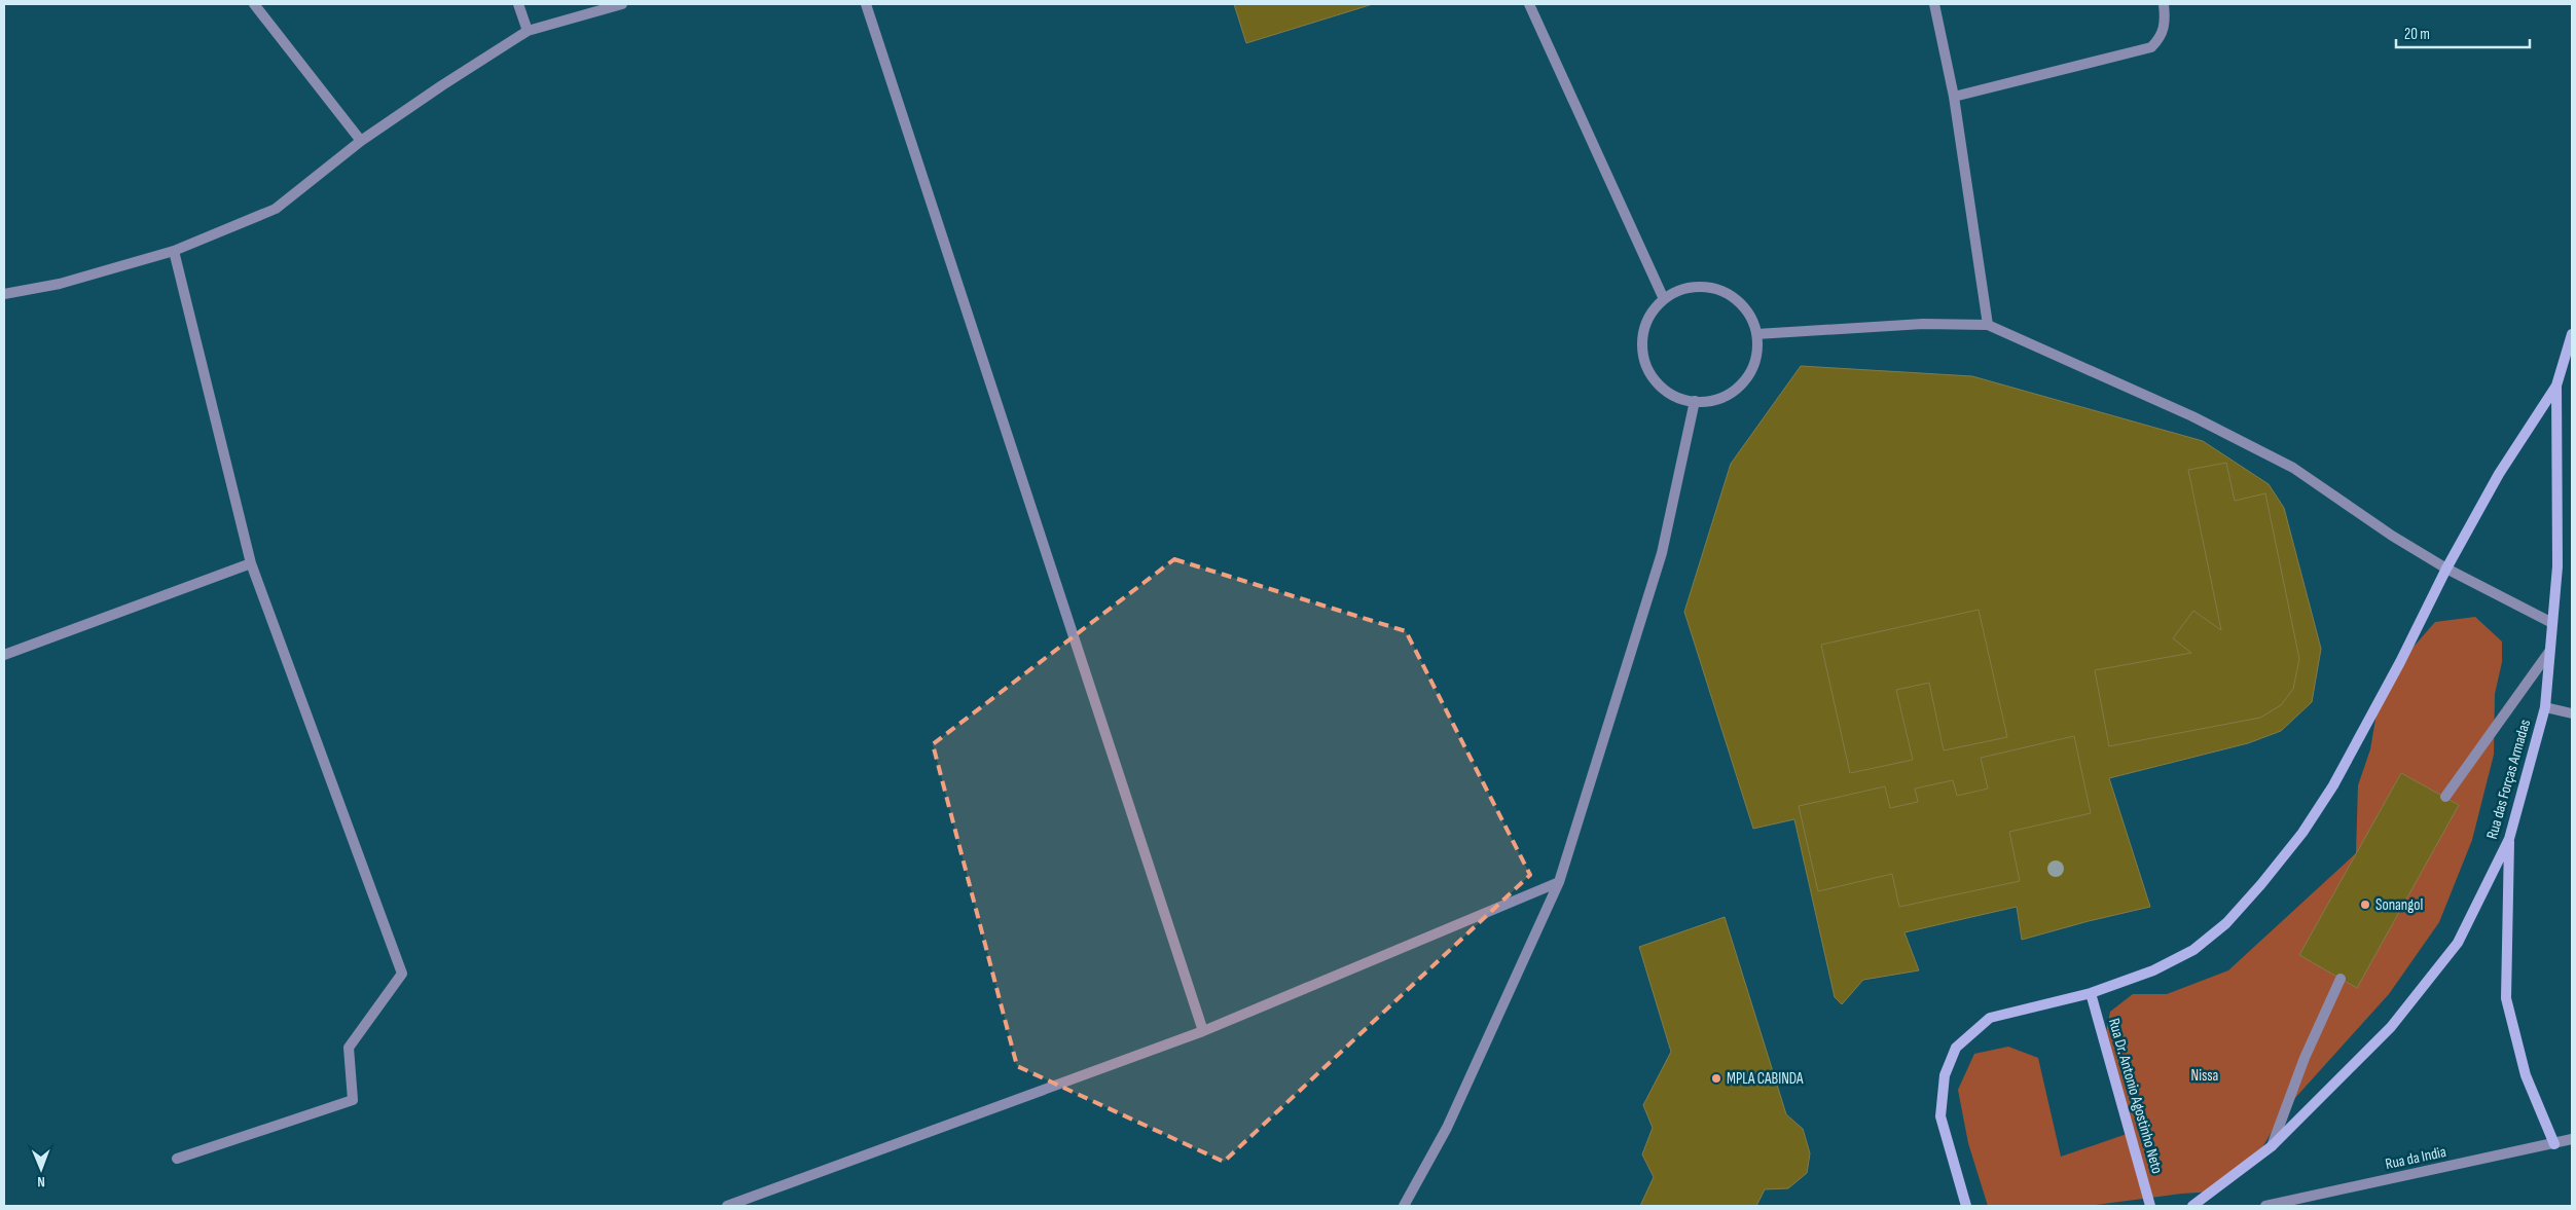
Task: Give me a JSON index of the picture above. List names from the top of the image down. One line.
{"streets":{"main road":["Rua das Forças Armadas","Rua Dr. Antonio Agostinho Neto"],"street":["Rua da India"]},"parks":["Nissa"],"places":["Sonangol","MPLA CABINDA"],"scale_bar":"20 m","north":"bottom"}
